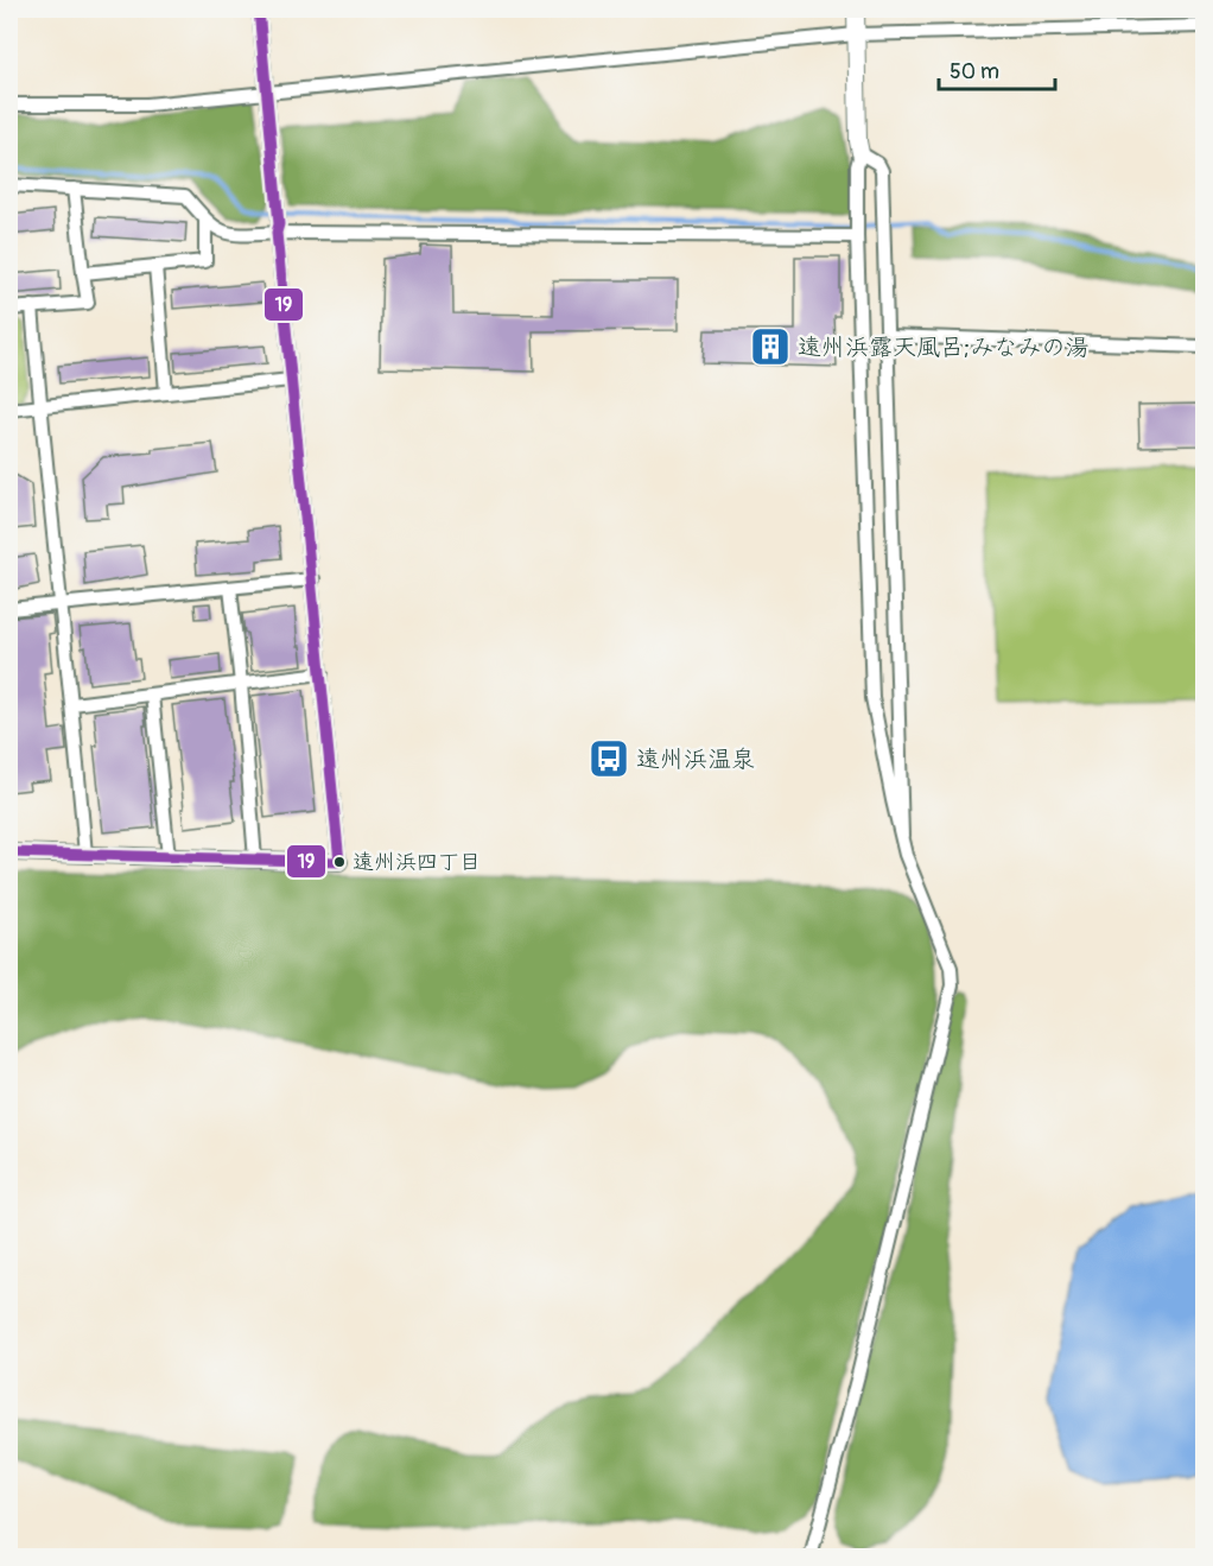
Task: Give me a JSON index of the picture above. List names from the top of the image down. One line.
{"places":{"building":["遠州浜露天風呂;みなみの湯"],"bus stop":["遠州浜温泉"],"other":["遠州浜四丁目"]},"lines":["transit line 19"],"scale_bar":"50 m"}
